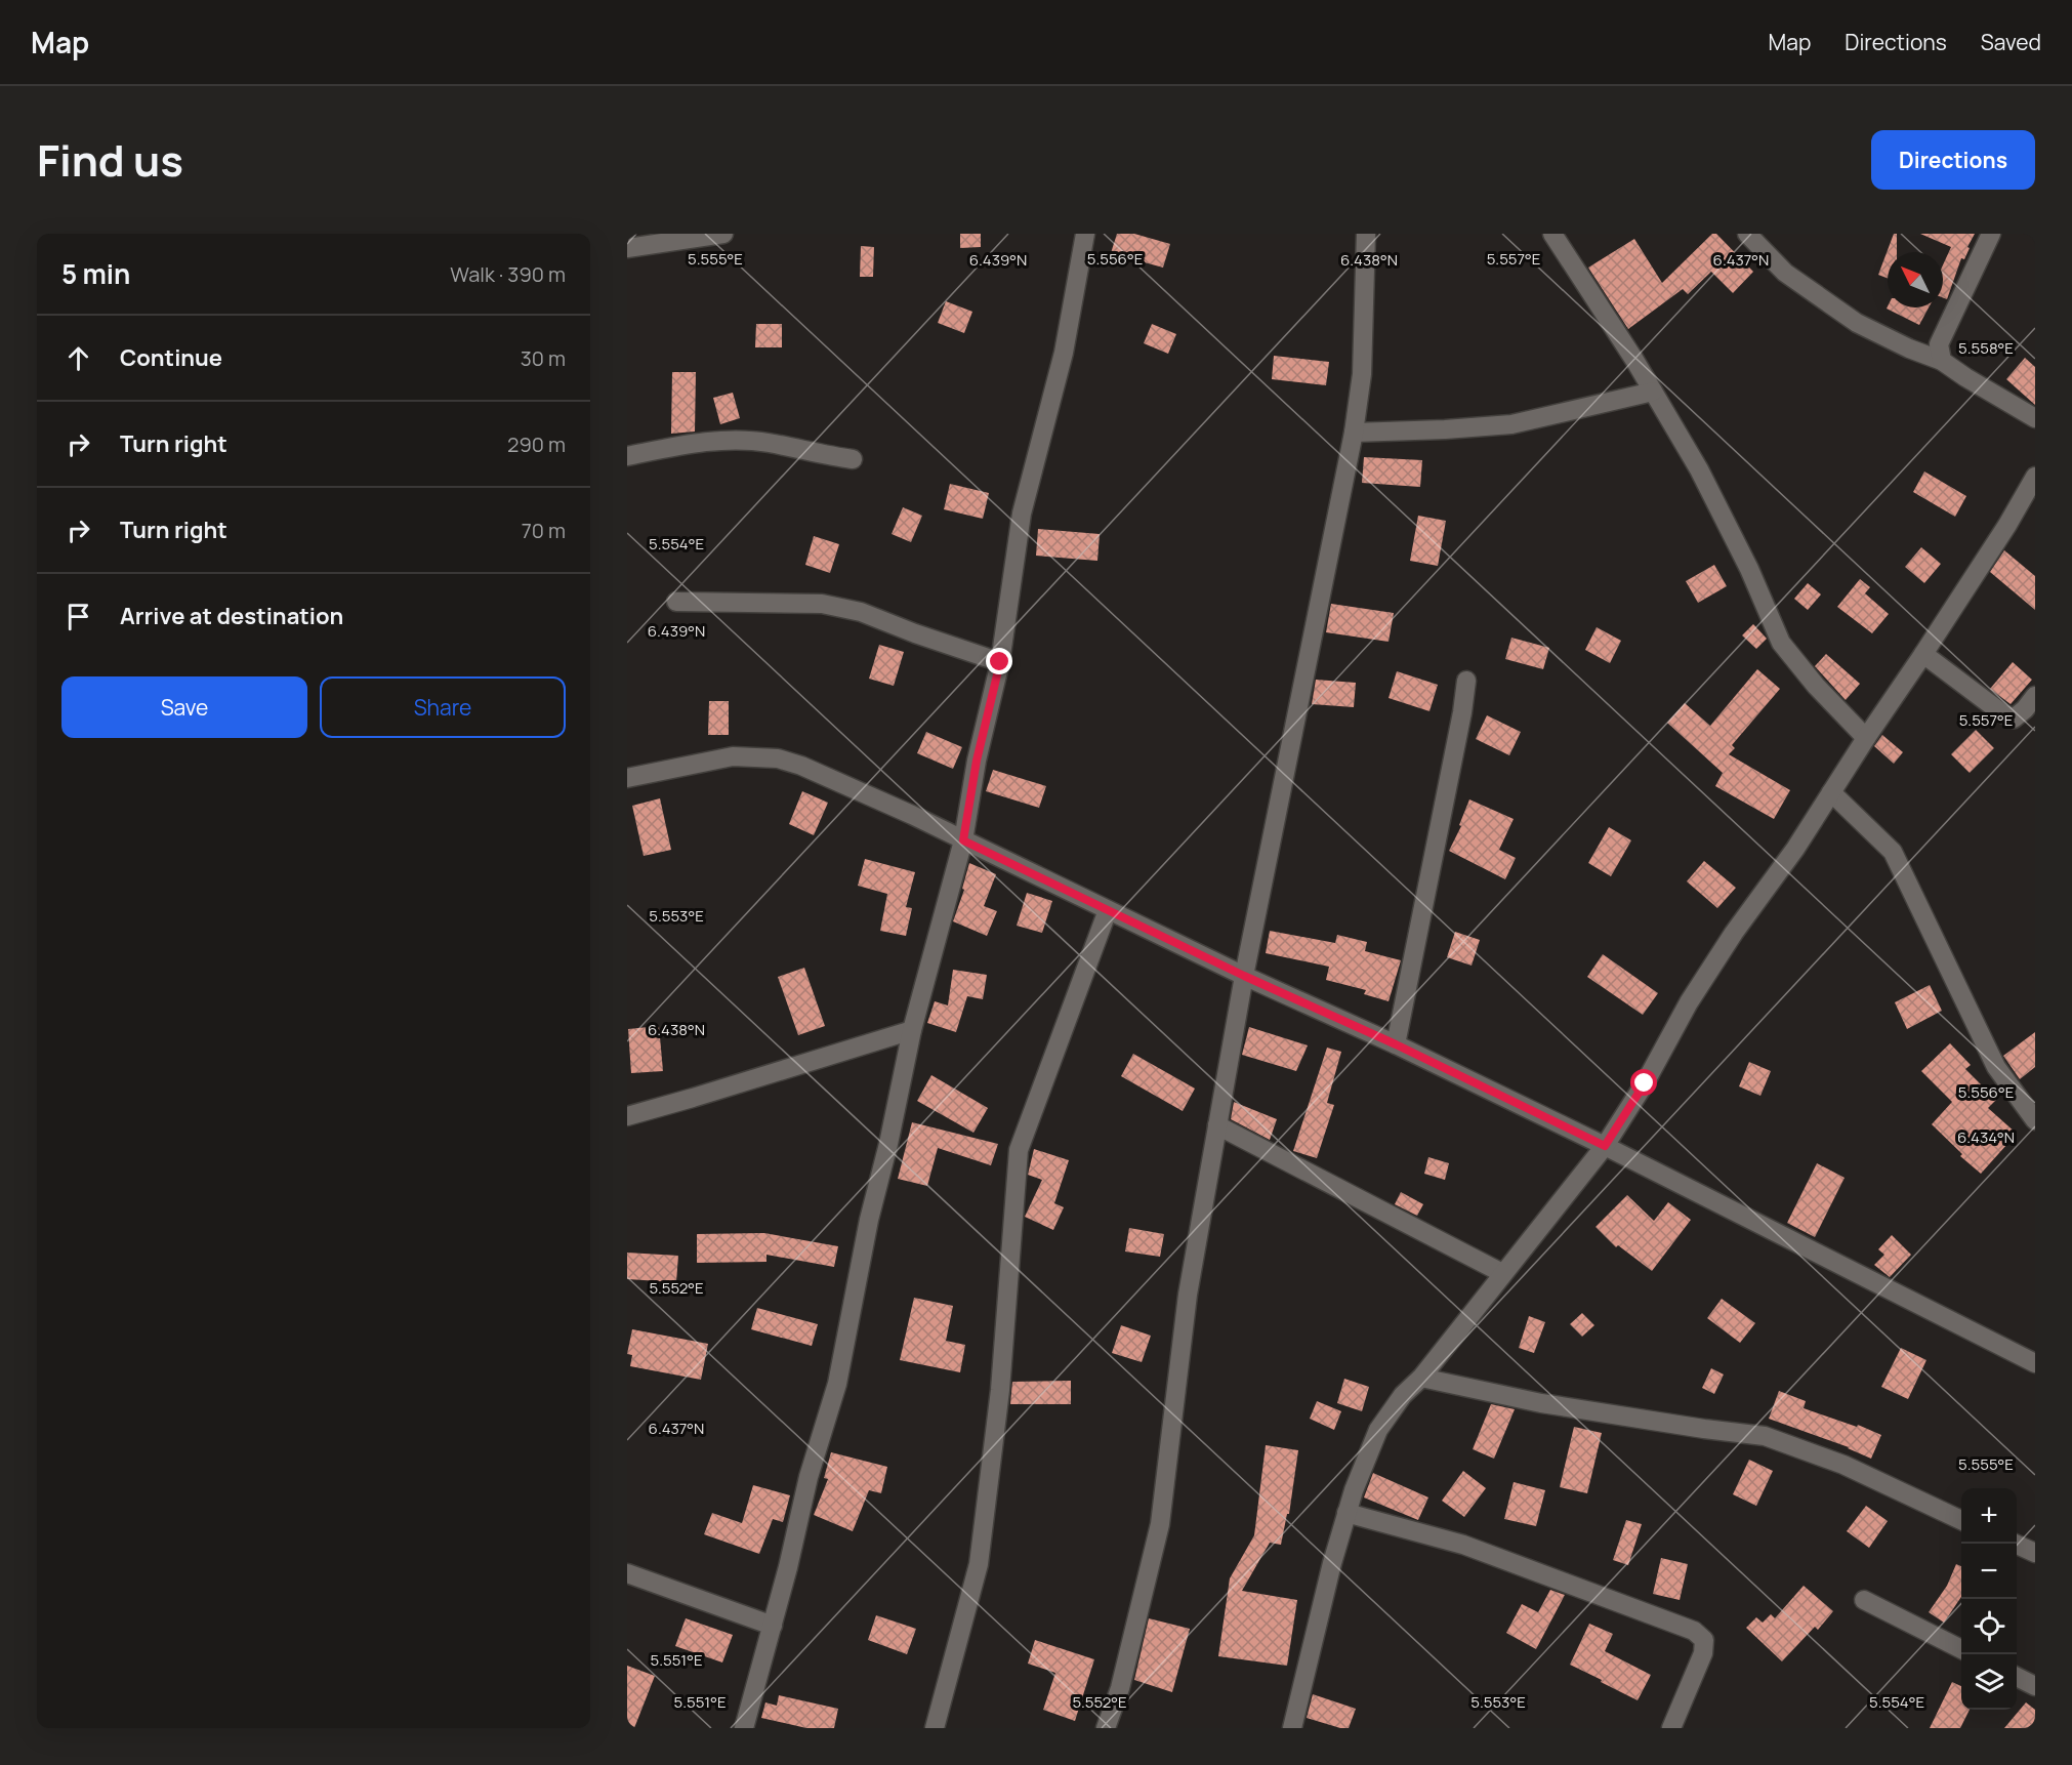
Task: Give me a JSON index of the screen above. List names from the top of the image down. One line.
{"north":"top left","page":{"header":"Map","nav":["Map","Directions","Saved"],"title":"Find us","buttons":["Directions",["Save","Share"]],"heading":["5 min","Walk · 390 m"],"list":[["Continue","30 m"],["Turn right","290 m"],["Turn right","70 m"],"Arrive at destination"],"map_buttons":["+","−"]},"coordinates":["5.555°E","5.556°E","5.557°E","6.439°N","6.438°N","6.437°N","5.558°E","5.554°E","5.553°E","6.434°N","5.552°E","5.551°E"]}
